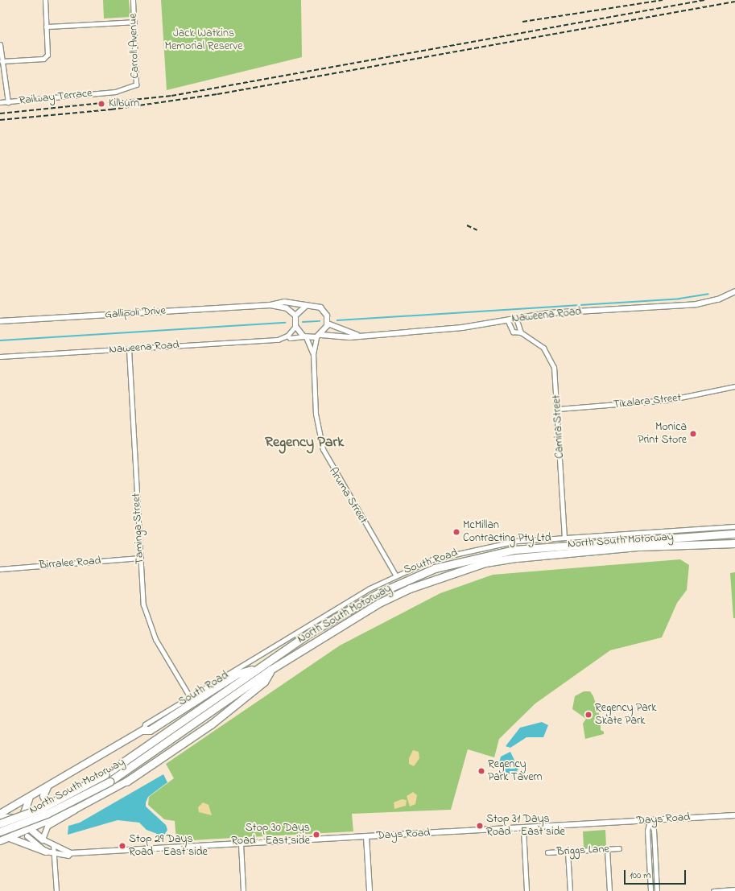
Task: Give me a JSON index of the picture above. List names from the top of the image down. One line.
{"streets":{"highway":["North South Motorway","South Road"],"street":["Carroll Avenue","Railway Terrace","Gallipoli Drive","Naweena Road","Tikalara Street","Camira Street","Aruma Street","Taminga Street","Birralee Road","Days Road","Briggs Lane"]},"crossings":[["Carroll Avenue","Railway Terrace"],["Gallipoli Drive","Naweena Road"],["Gallipoli Drive","Aruma Street"],["Naweena Road","Camira Street"],["Naweena Road","Aruma Street"],["Naweena Road","Taminga Street"],["Tikalara Street","Camira Street"],["Camira Street","South Road"],["Aruma Street","South Road"],["Taminga Street","South Road"],["Taminga Street","Birralee Road"]],"districts":["Regency Park"],"parks":["Jack Watkins Memorial Reserve"],"places":["Kilburn","Monica Print Store","McMillan Contracting Pty Ltd","Regency Park Skate Park","Regency Park Tavern","Stop 31 Days Road - East side","Stop 30 Days Road - East side","Stop 29 Days Road - East side"],"scale_bar":"100 m"}
